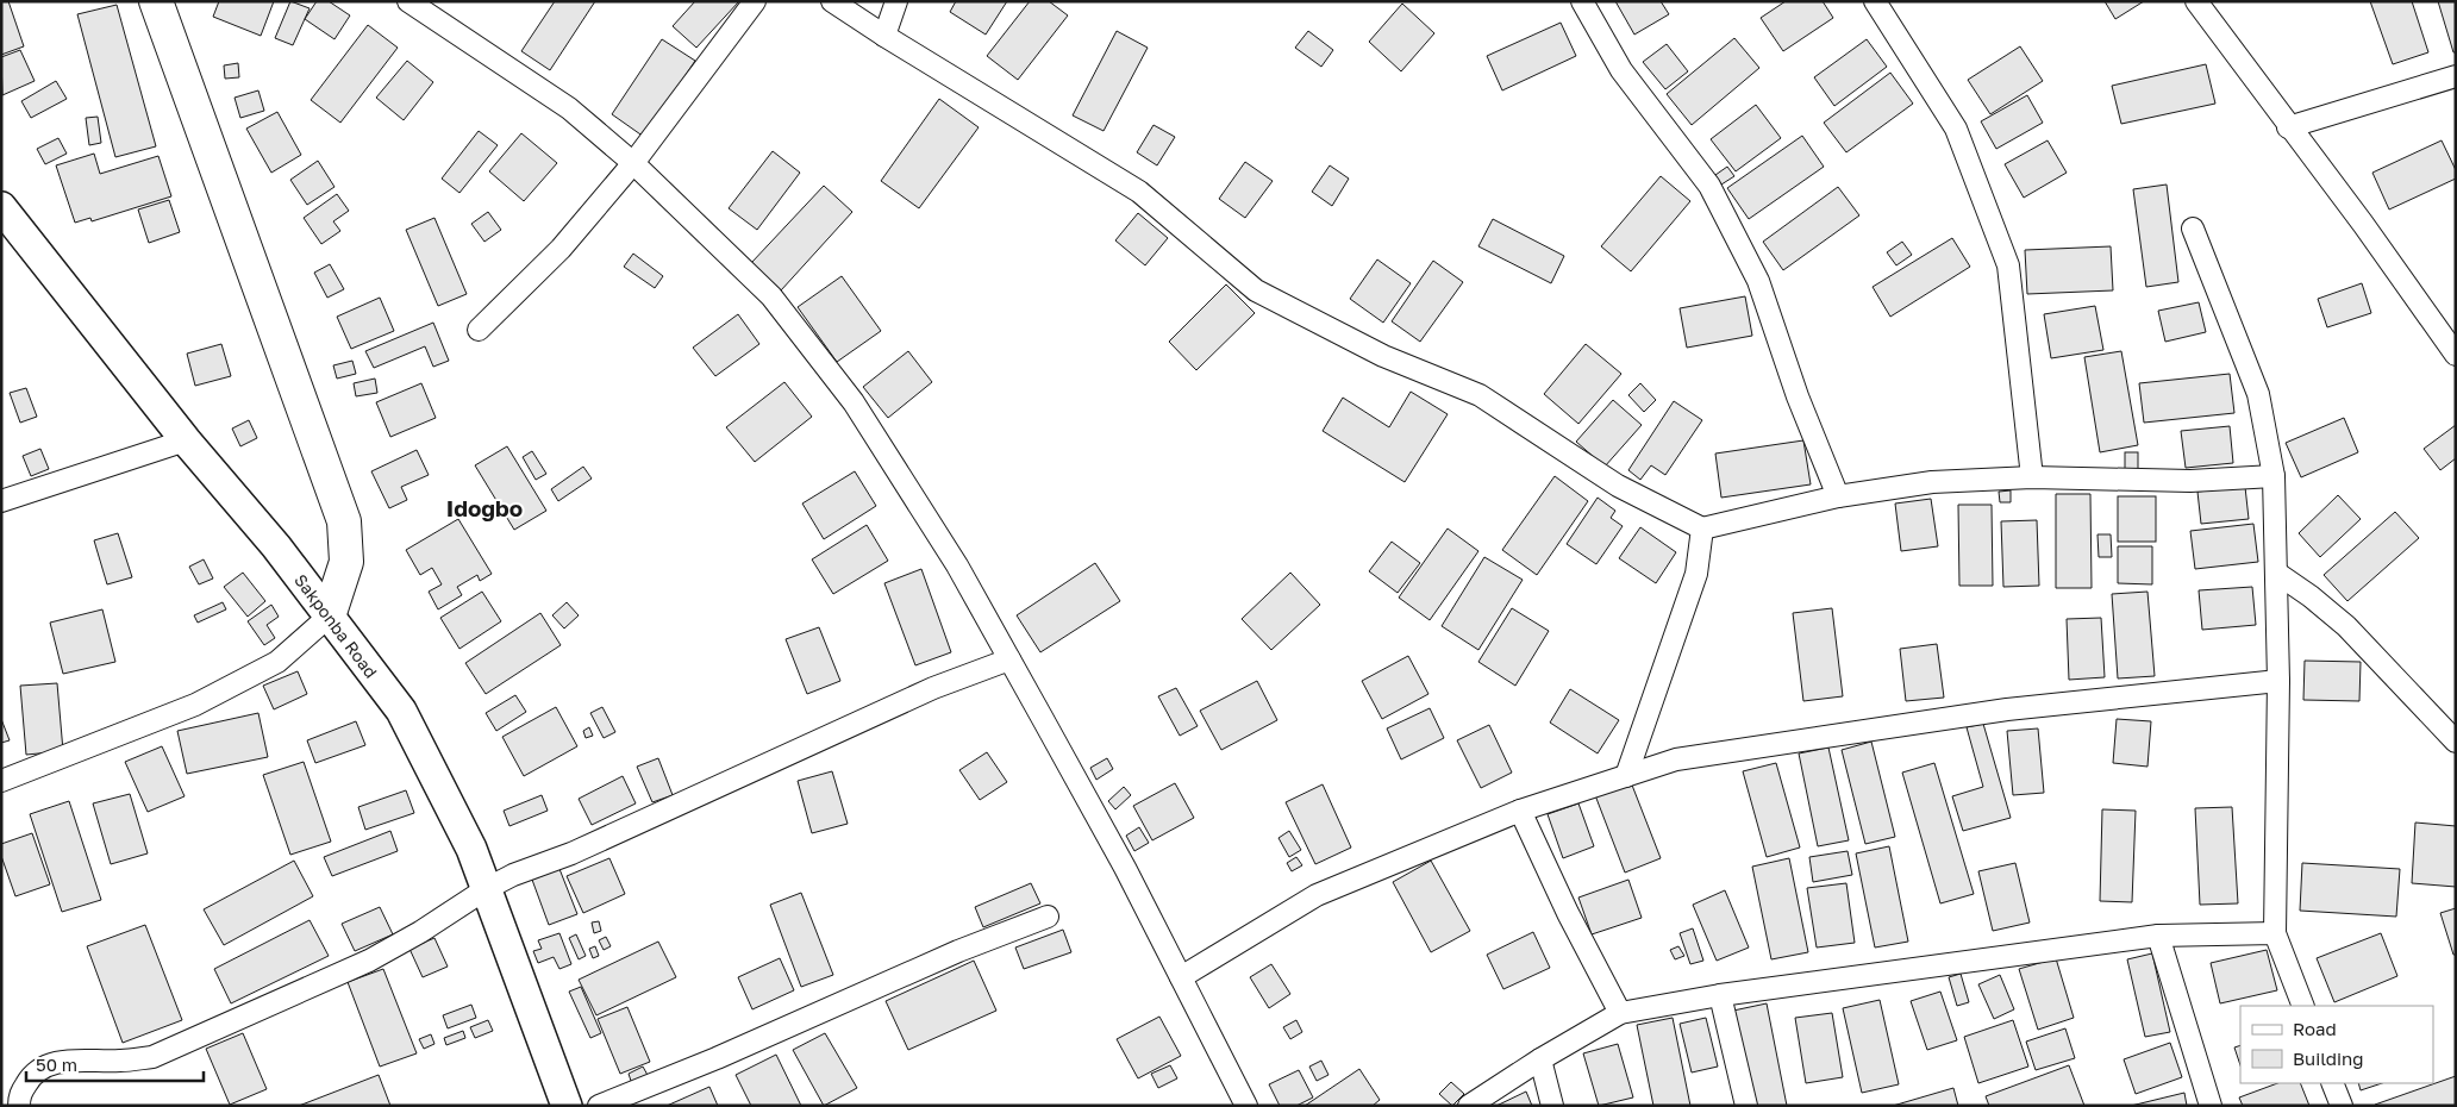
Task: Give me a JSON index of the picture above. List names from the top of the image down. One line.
{"streets":{"main road":["Sakponba Road"]},"districts":["Idogbo"],"legend":["Road","Building"],"scale_bar":"50 m"}
